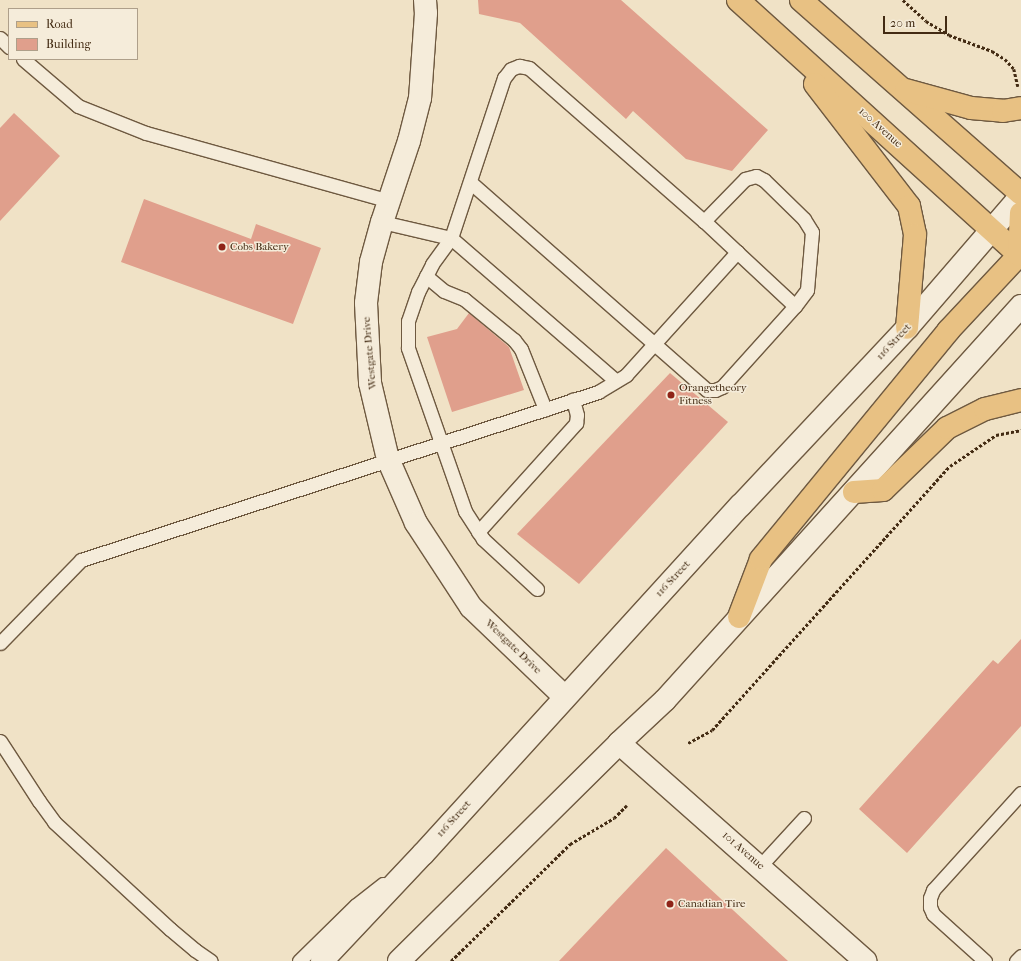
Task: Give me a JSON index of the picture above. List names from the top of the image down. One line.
{"streets":{"main road":["100 Avenue","116 Street","Westgate Drive","101 Avenue"]},"crossings":[["100 Avenue","116 Street"],["116 Street","Westgate Drive"]],"places":["Cobs Bakery","Orangetheory Fitness","Canadian Tire"],"legend":["Road","Building"],"scale_bar":"20 m"}
